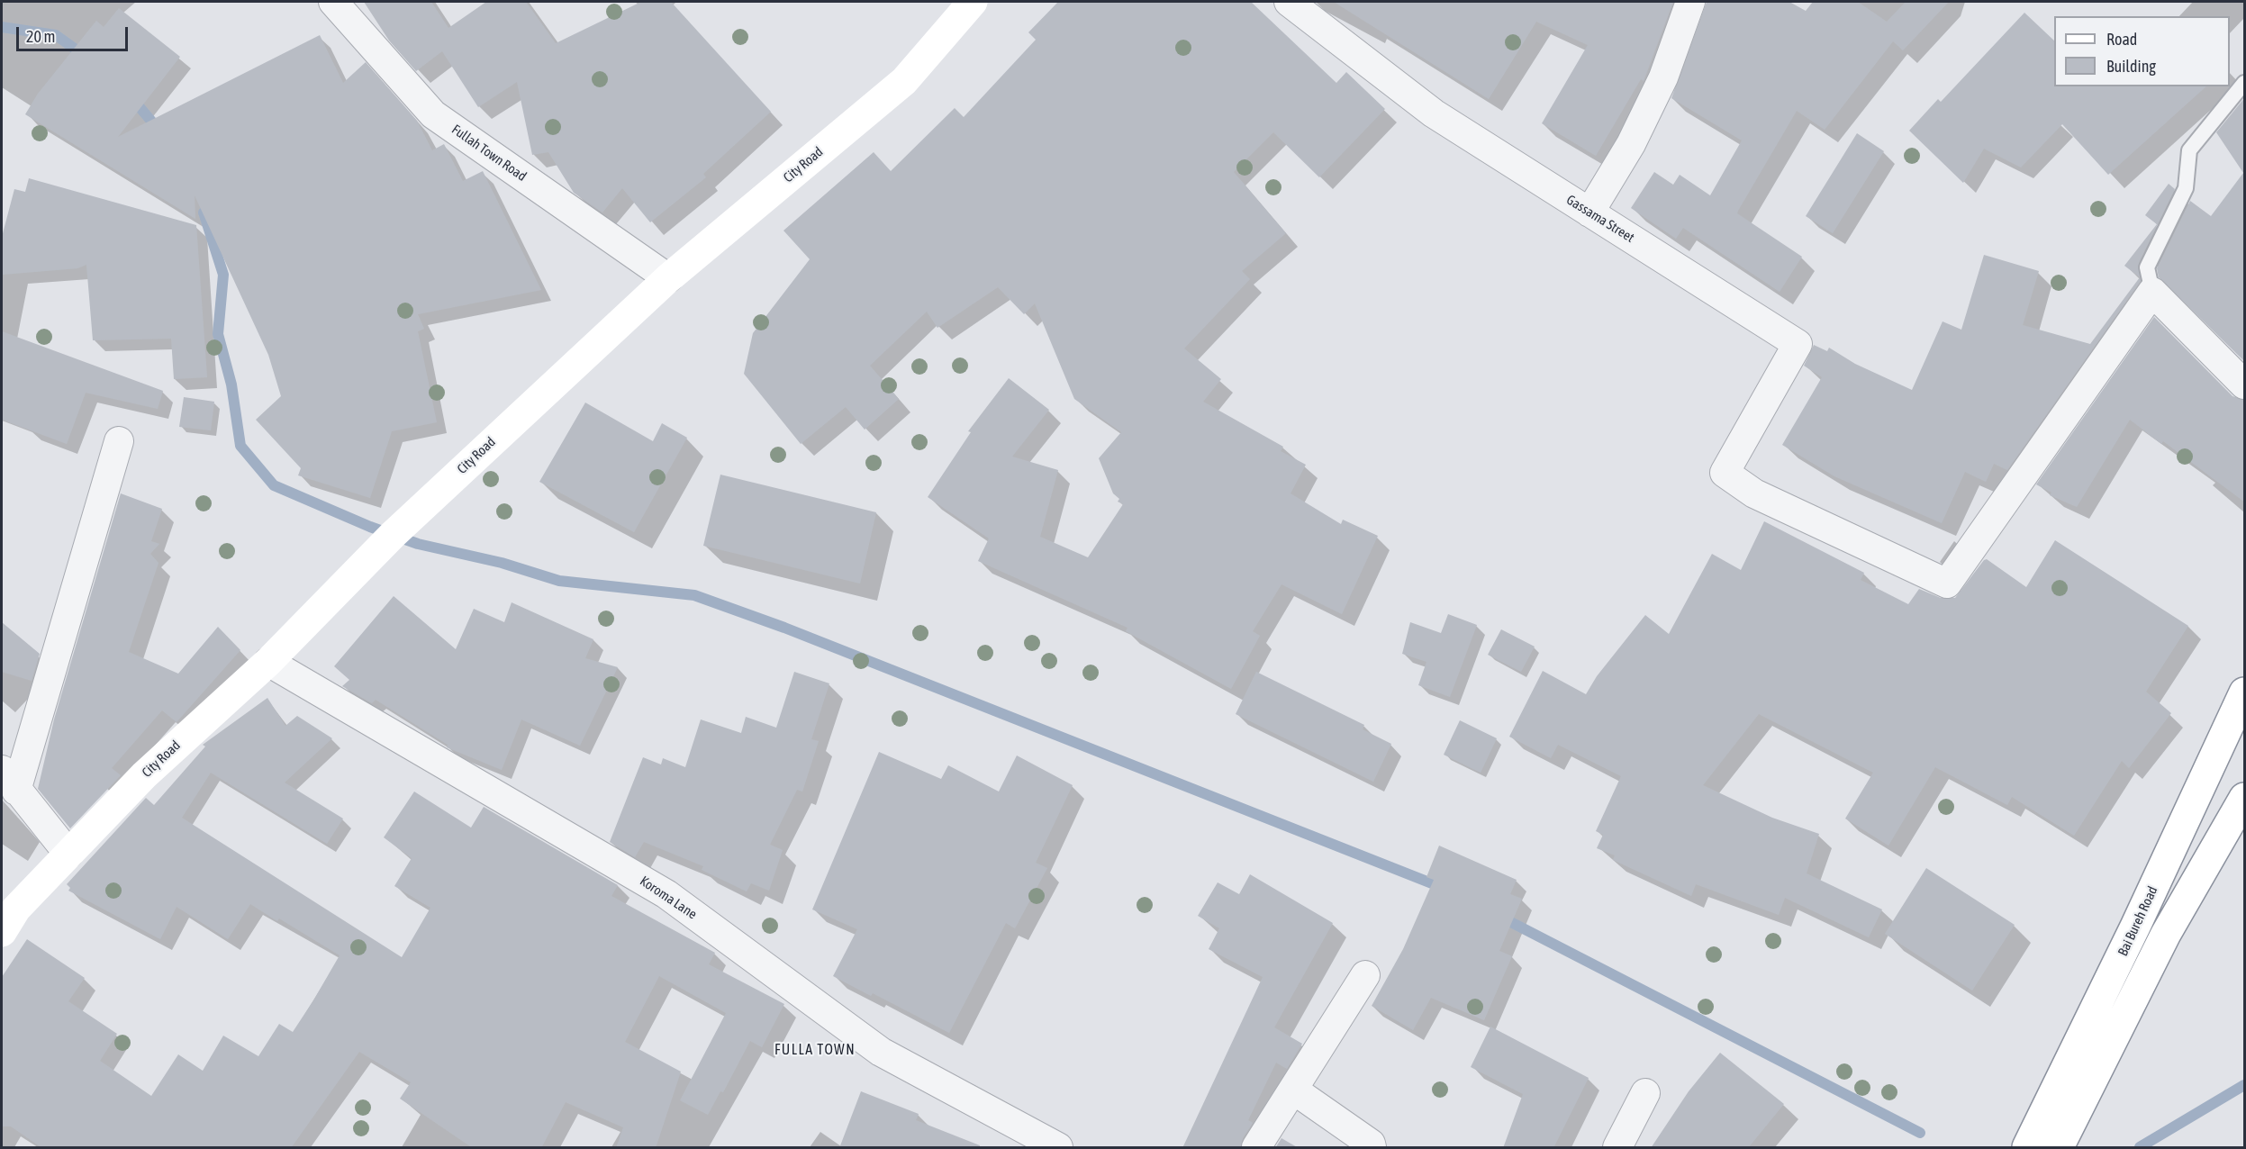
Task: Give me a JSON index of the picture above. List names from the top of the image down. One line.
{"streets":{"main road":["City Road","Bai Bureh Road"],"street":["Fullah Town Road","Gassama Street","Koroma Lane"]},"crossings":[["Fullah Town Road","City Road"],["City Road","Koroma Lane"]],"districts":["FULLA TOWN"],"legend":["Road","Building"],"scale_bar":"20 m"}
